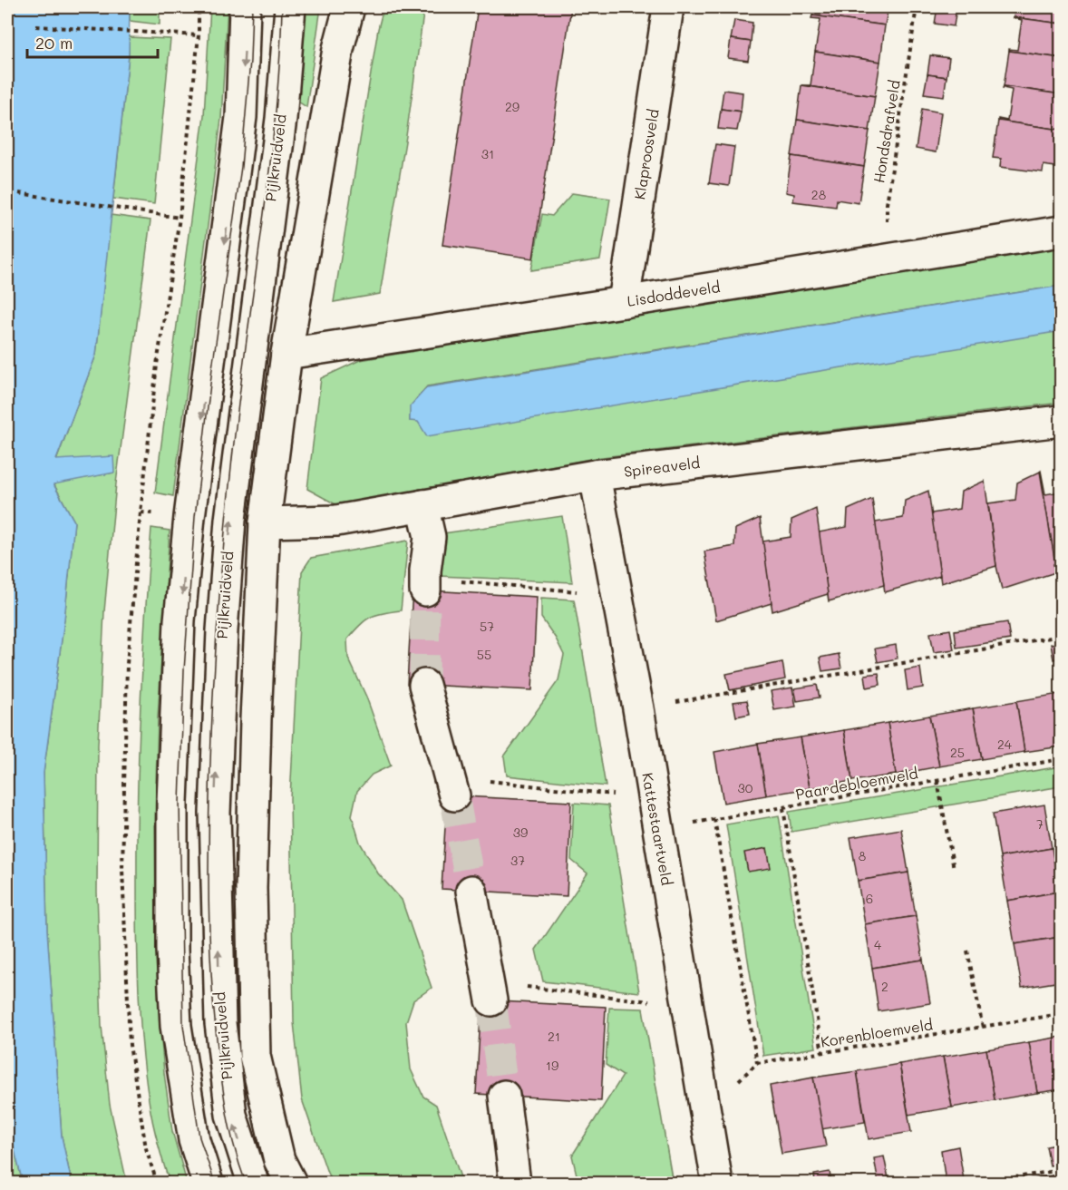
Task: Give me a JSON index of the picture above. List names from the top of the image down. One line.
{"streets":{"street":["Klaproosveld","Pijlkruidveld","Lisdoddeveld","Spireaveld","Kattestaartveld"],"path":["Hondsdrafveld","Paardebloemveld","Korenbloemveld"]},"crossings":[["Hondsdrafveld","Lisdoddeveld"],["Klaproosveld","Lisdoddeveld"],["Pijlkruidveld","Lisdoddeveld"],["Pijlkruidveld","Spireaveld"],["Spireaveld","Kattestaartveld"],["Paardebloemveld","Kattestaartveld"]],"house_numbers":["29","31","28","57","55","24","25","30","7","39","8","37","6","4","2","21","19"],"scale_bar":"20 m"}
